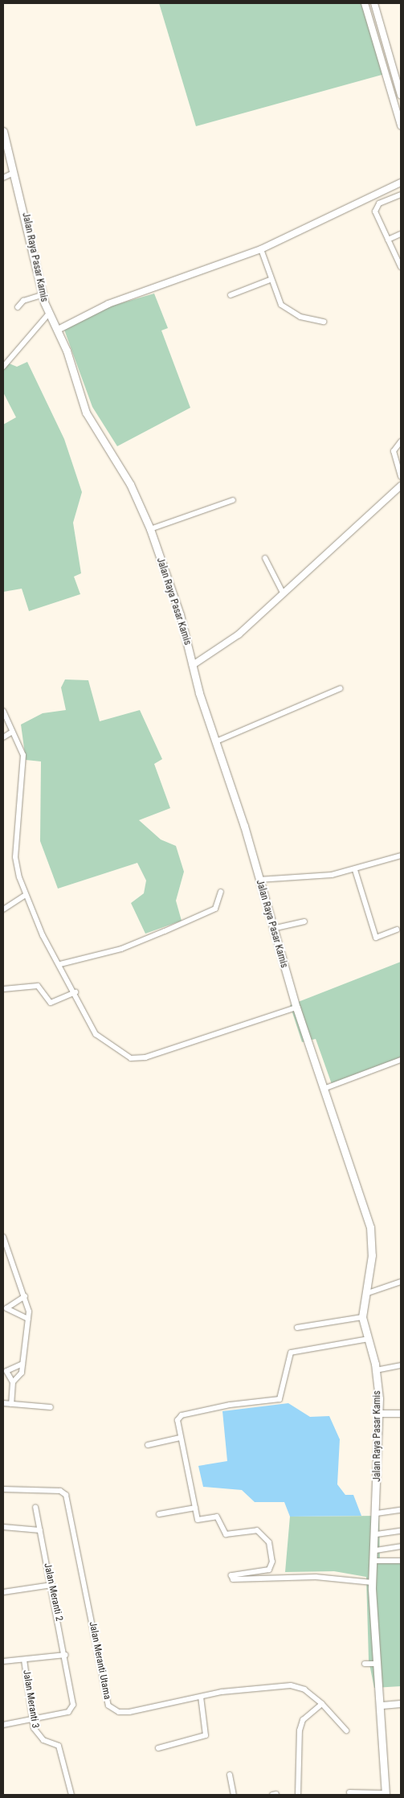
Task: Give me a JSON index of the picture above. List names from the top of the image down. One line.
{"streets":{"main road":["Jalan Raya Pasar Kamis"],"street":["Jalan Meranti 2","Jalan Meranti Utama","Jalan Meranti 3"]},"crossings":[["Jalan Meranti 2","Jalan Meranti 3"]]}
